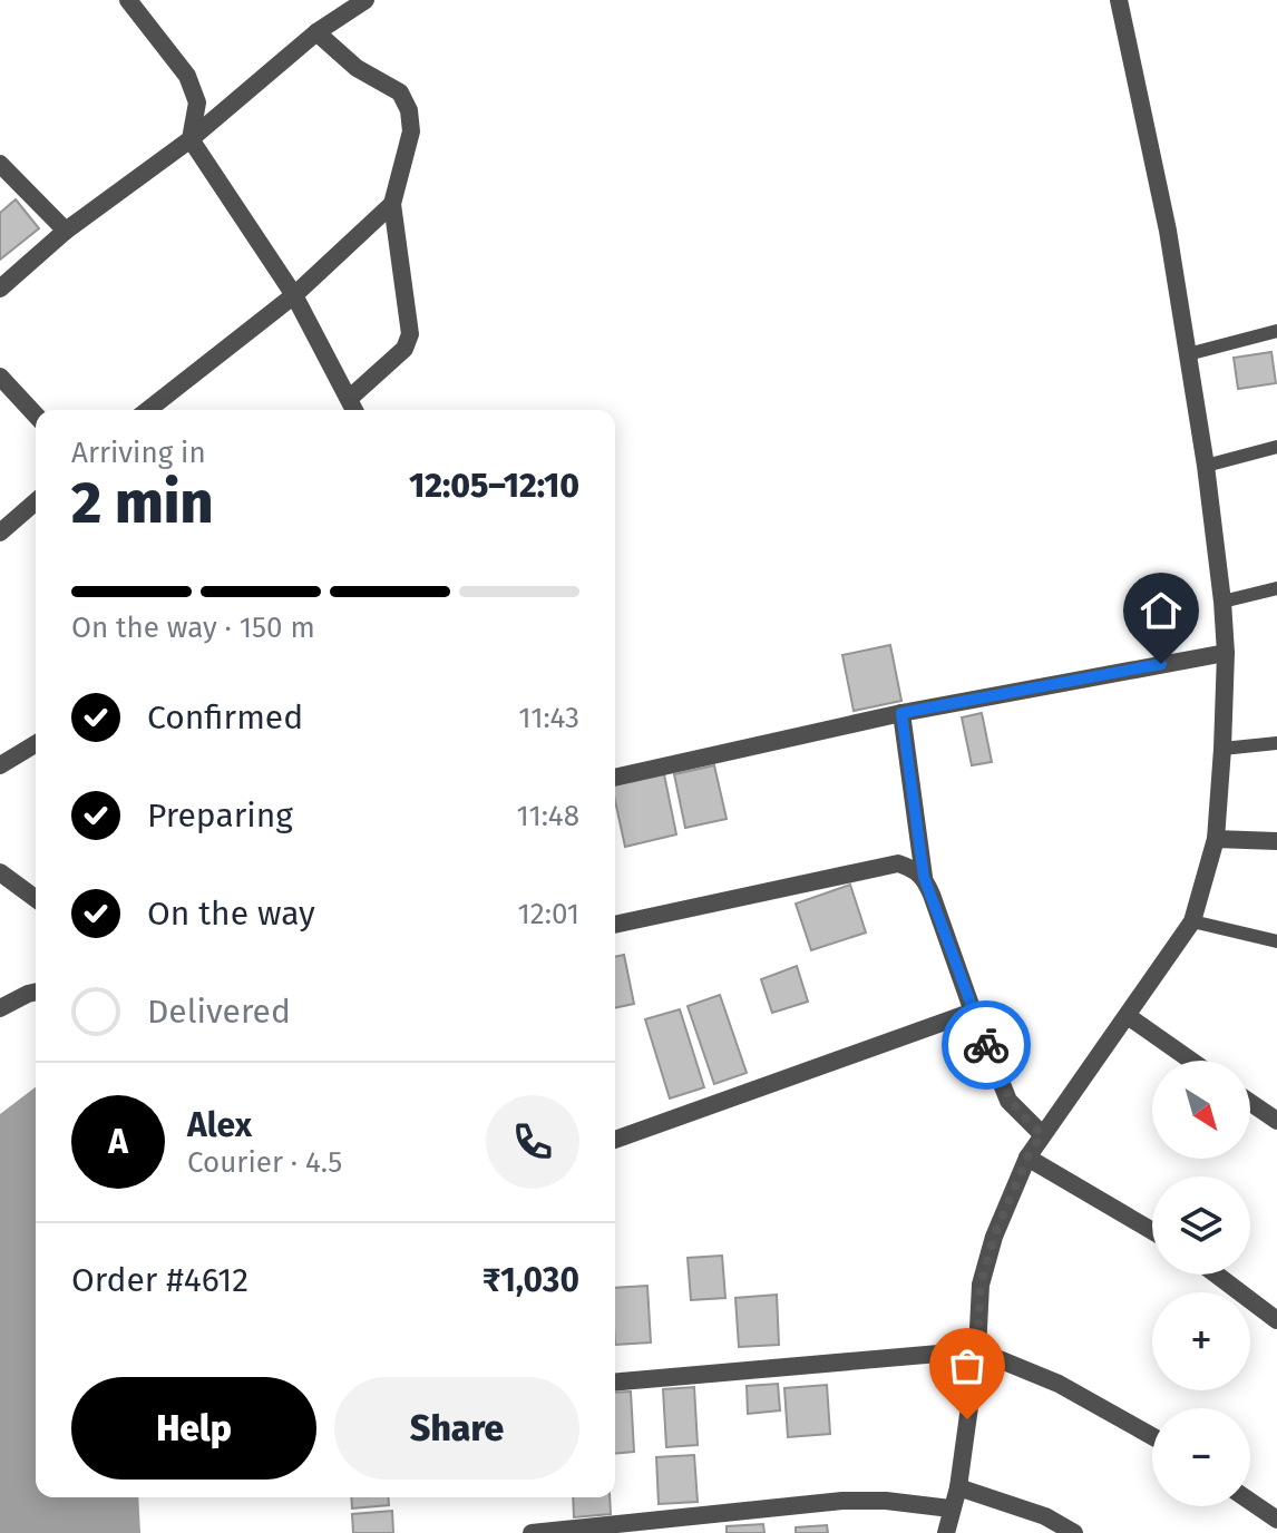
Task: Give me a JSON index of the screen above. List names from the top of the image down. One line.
{"north":"bottom right","page":{"heading":["2 min","Arriving in","12:05–12:10"],"panel":["Alex","Courier · 4.5","Order #4612","₹1,030"],"bar":"On the way · 150 m","list":[["Confirmed","11:43"],["Preparing","11:48"],["On the way","12:01"],"Delivered"],"map_buttons":["+","−"],"round":"A","buttons":["Help","Share"]}}
